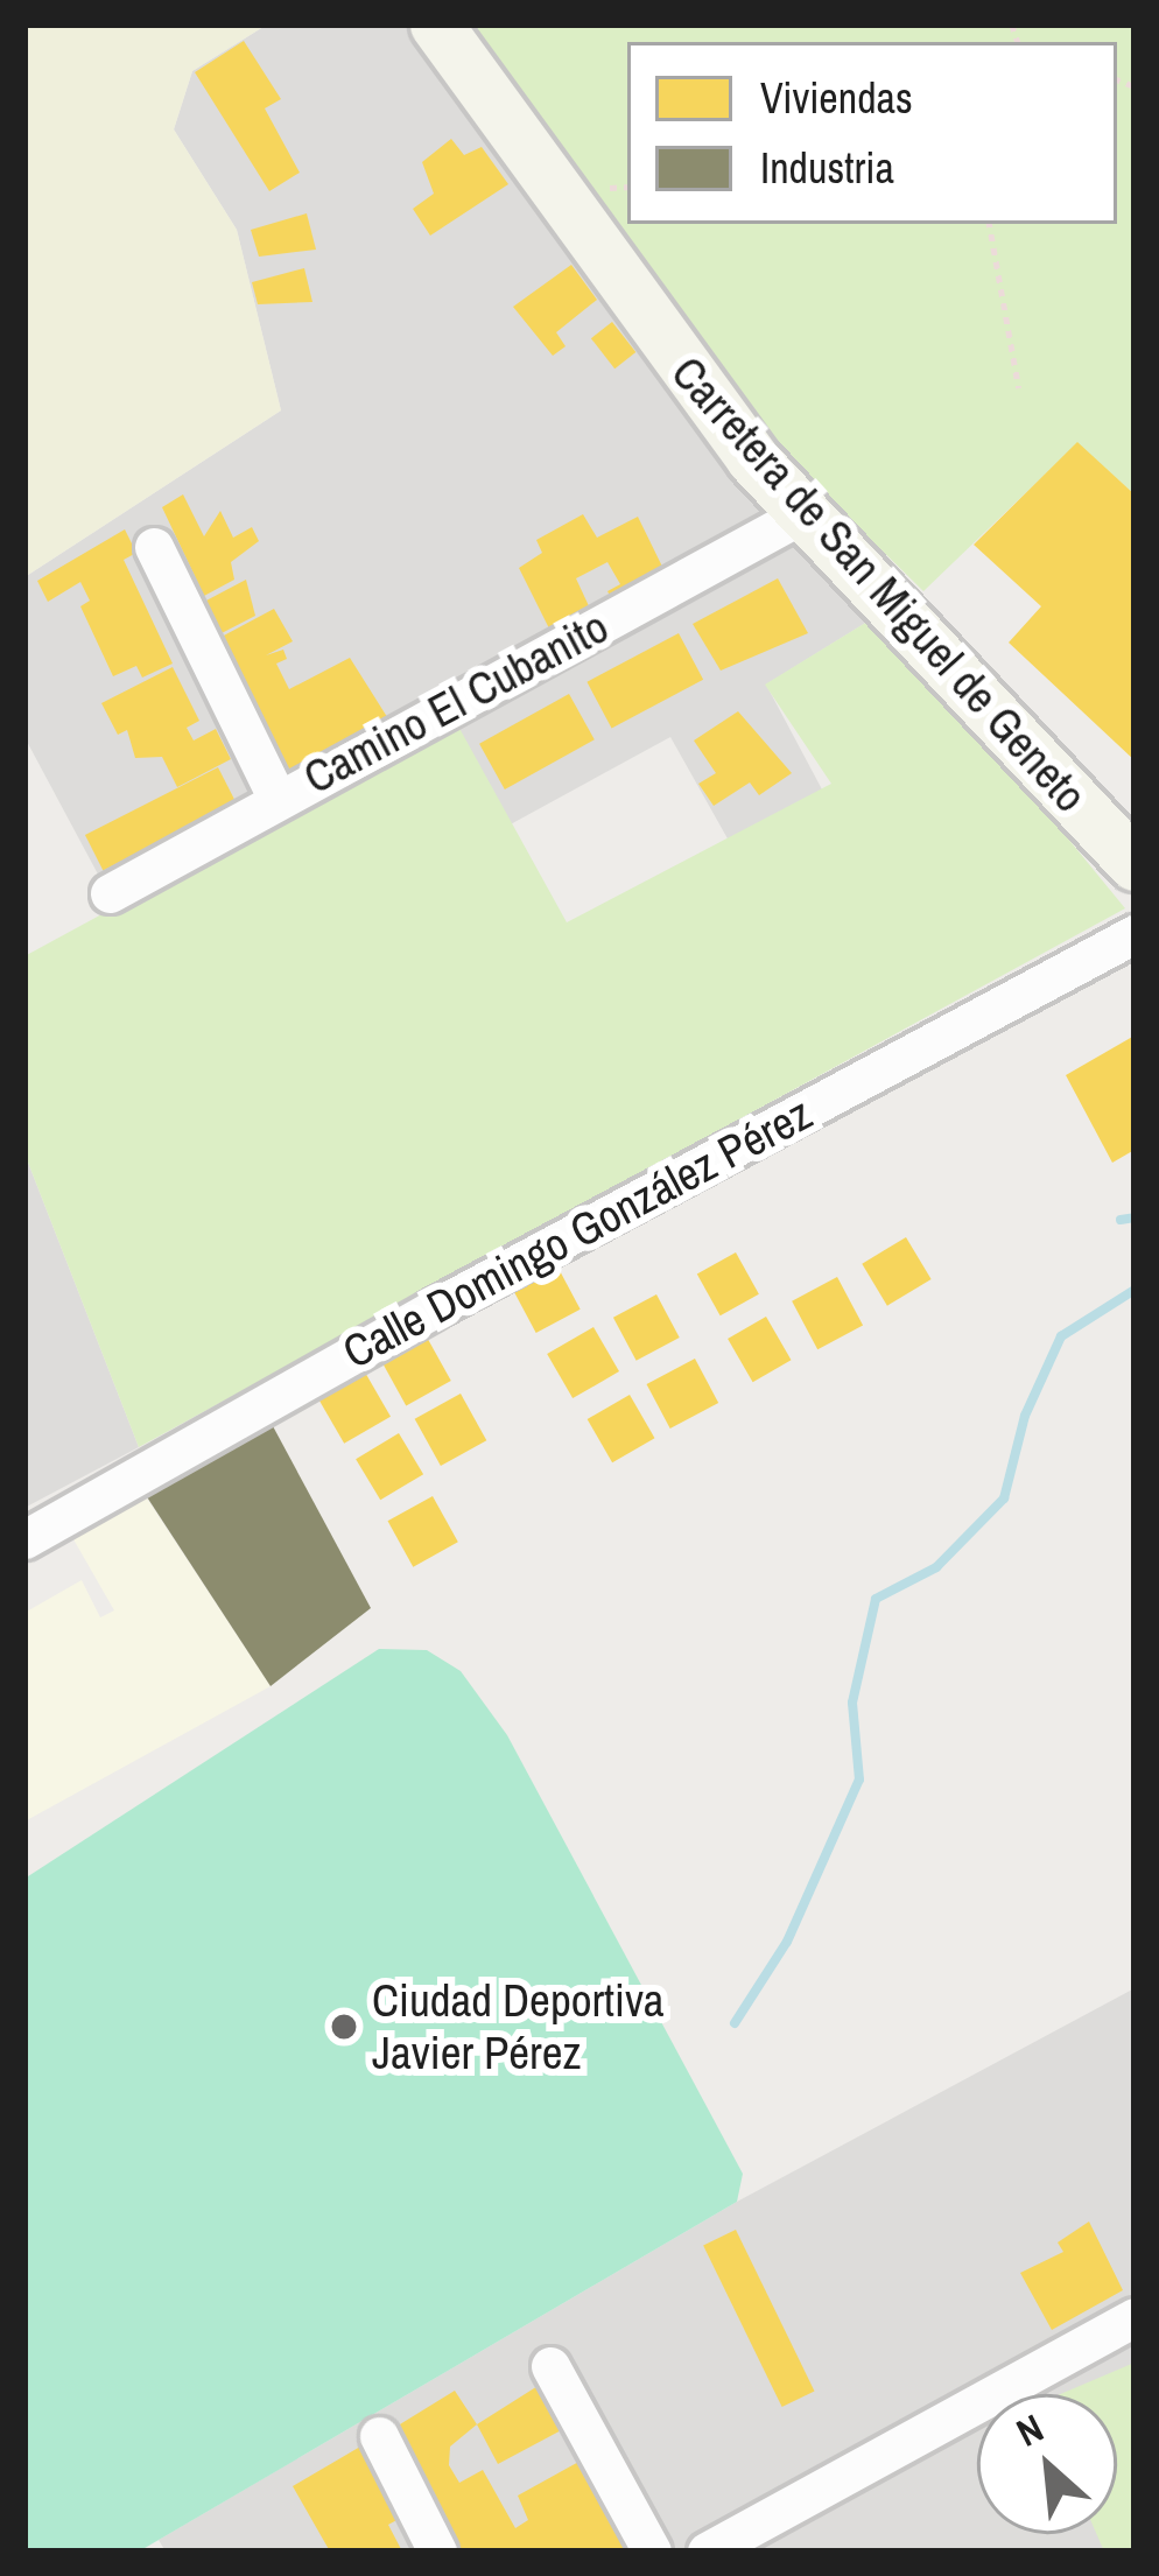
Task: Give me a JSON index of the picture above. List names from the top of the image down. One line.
{"streets":{"main road":["Carretera de San Miguel de Geneto"],"street":["Camino El Cubanito","Calle Domingo González Pérez"]},"crossings":[["Carretera de San Miguel de Geneto","Camino El Cubanito"]],"places":["Ciudad Deportiva Javier Pérez"],"legend":["Viviendas","Industria"],"north":"top left"}
